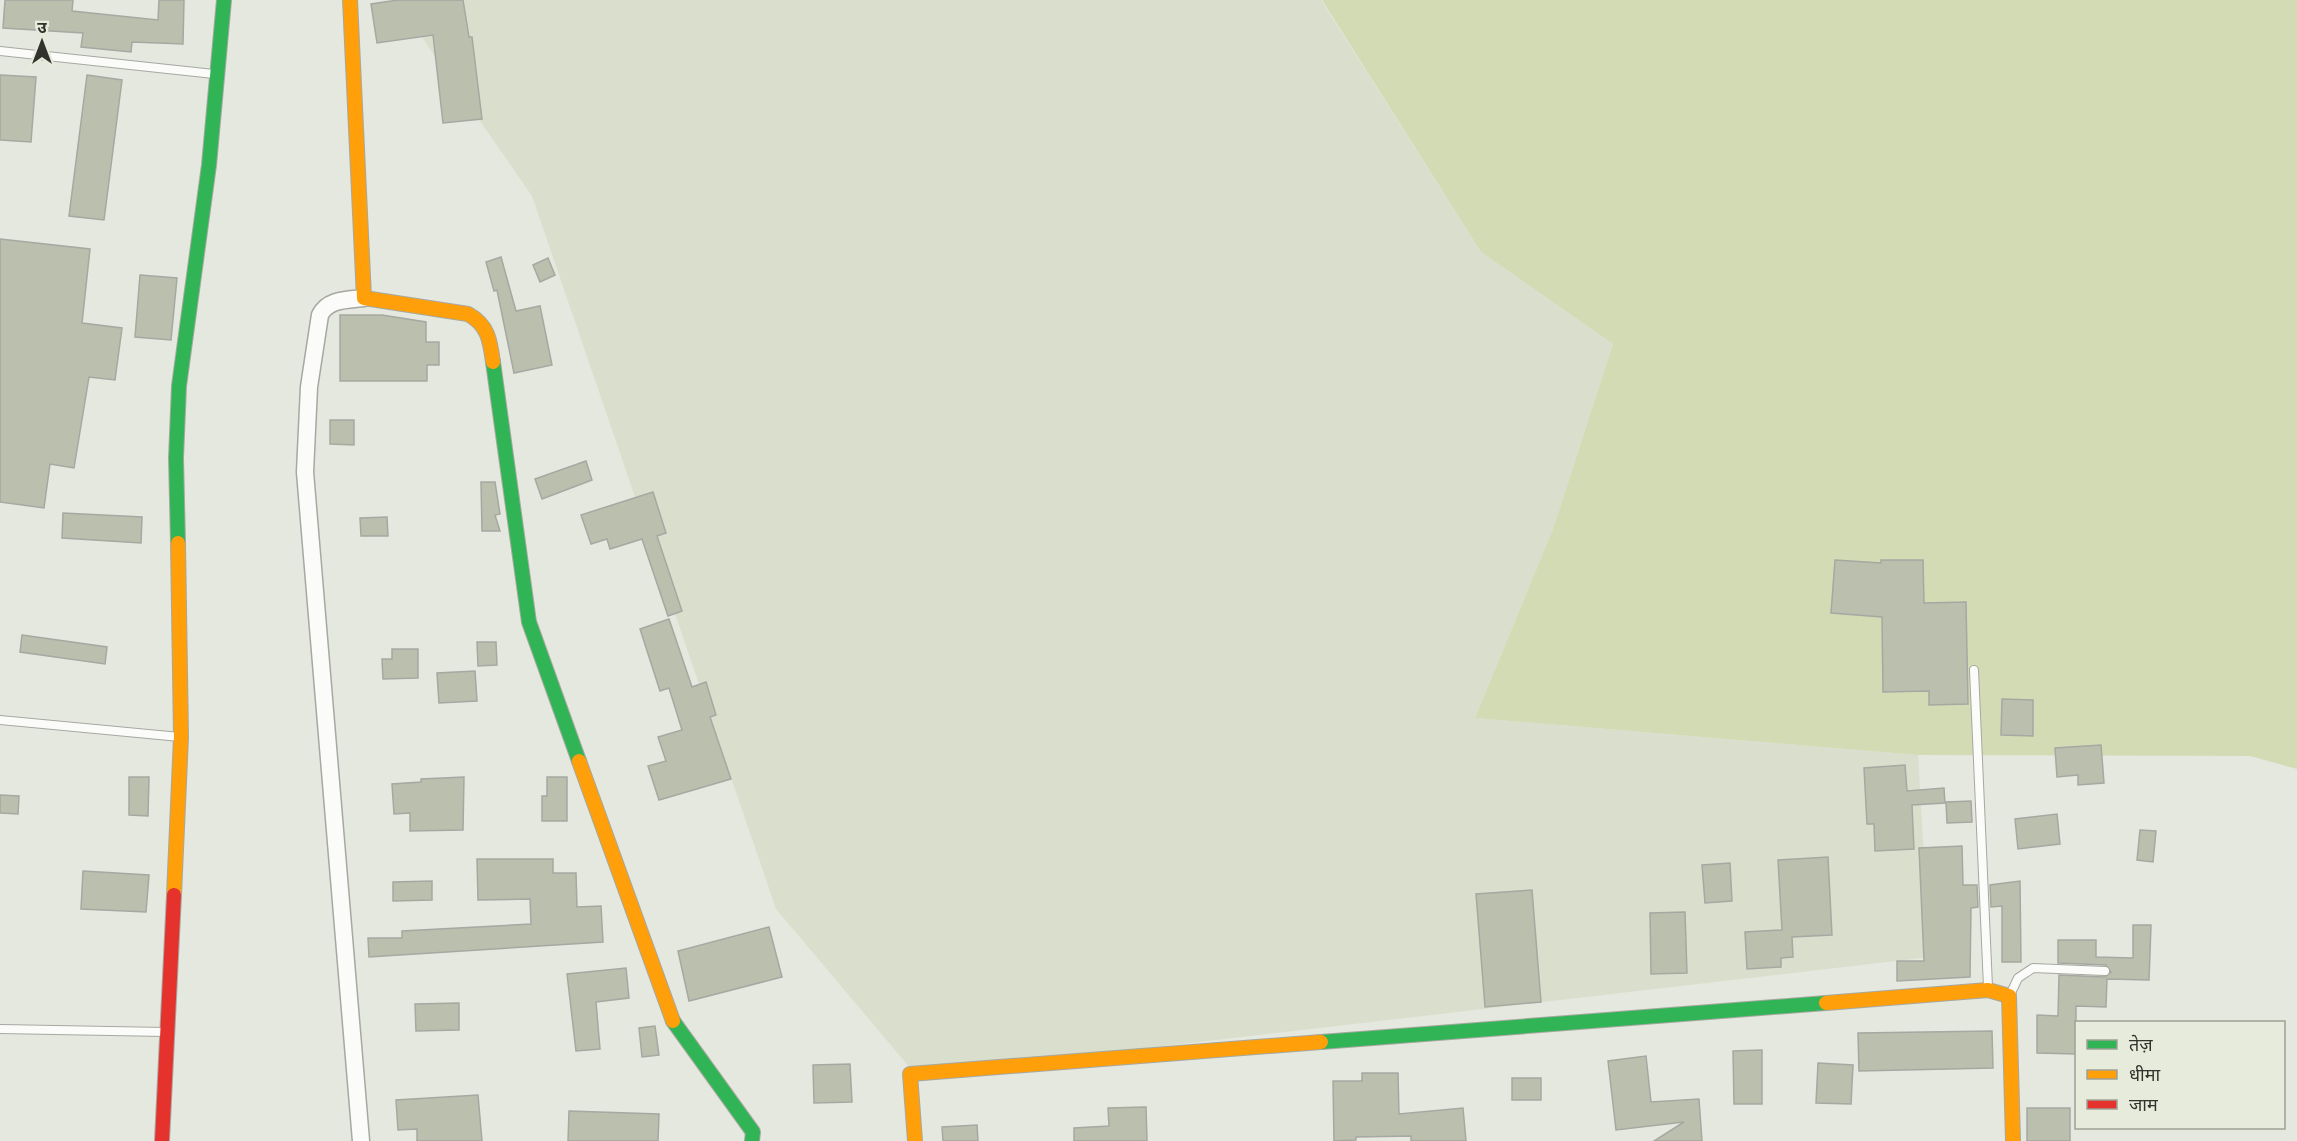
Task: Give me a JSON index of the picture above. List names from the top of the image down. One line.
{"legend":["तेज़","धीमा","जाम"],"north":"top"}
